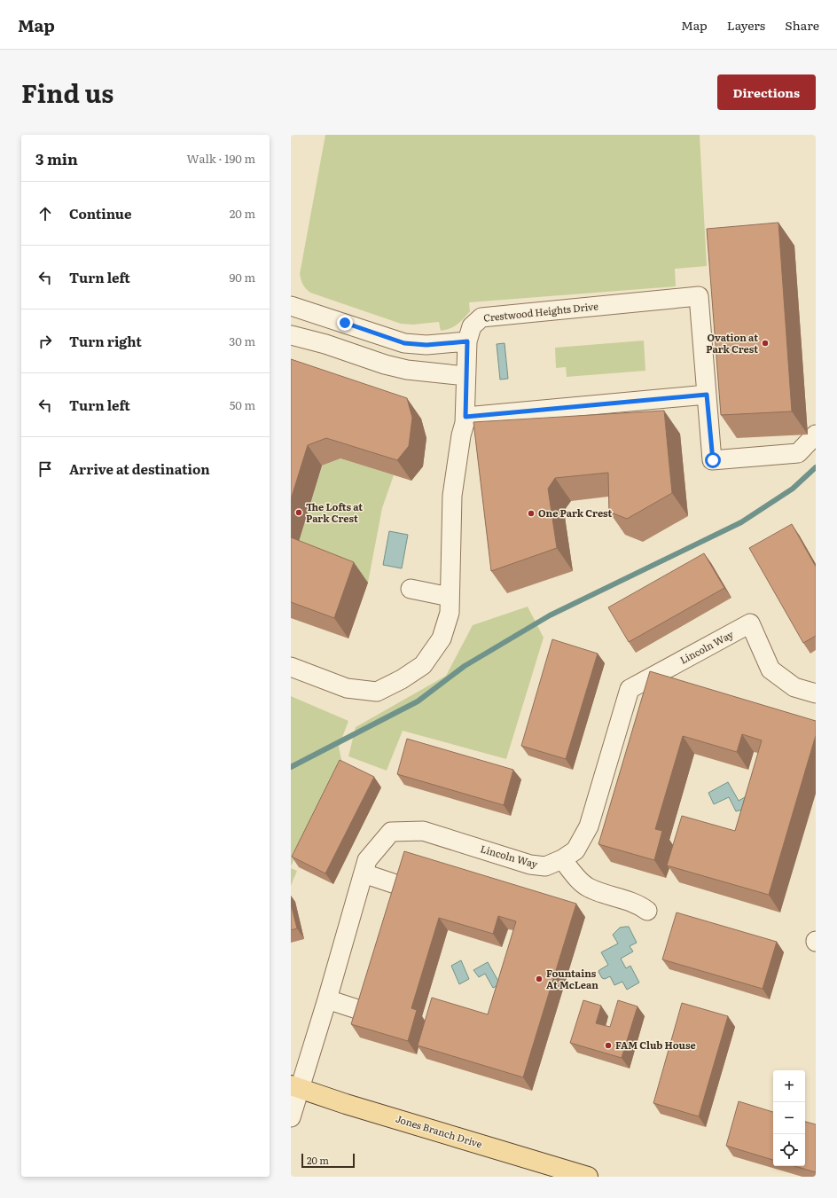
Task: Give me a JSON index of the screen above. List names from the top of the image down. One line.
{"streets":{"main road":["Jones Branch Drive"],"street":["Crestwood Heights Drive","Lincoln Way"]},"crossings":[["Lincoln Way","Jones Branch Drive"]],"places":["Ovation at Park Crest","The Lofts at Park Crest","One Park Crest","Fountains At McLean","FAM Club House"],"scale_bar":"20 m","page":{"header":"Map","nav":["Map","Layers","Share"],"title":"Find us","buttons":"Directions","heading":["3 min","Walk · 190 m"],"list":[["Continue","20 m"],["Turn left","90 m"],["Turn right","30 m"],["Turn left","50 m"],"Arrive at destination"],"map_buttons":["+","−"],"scale":"20 m"}}
